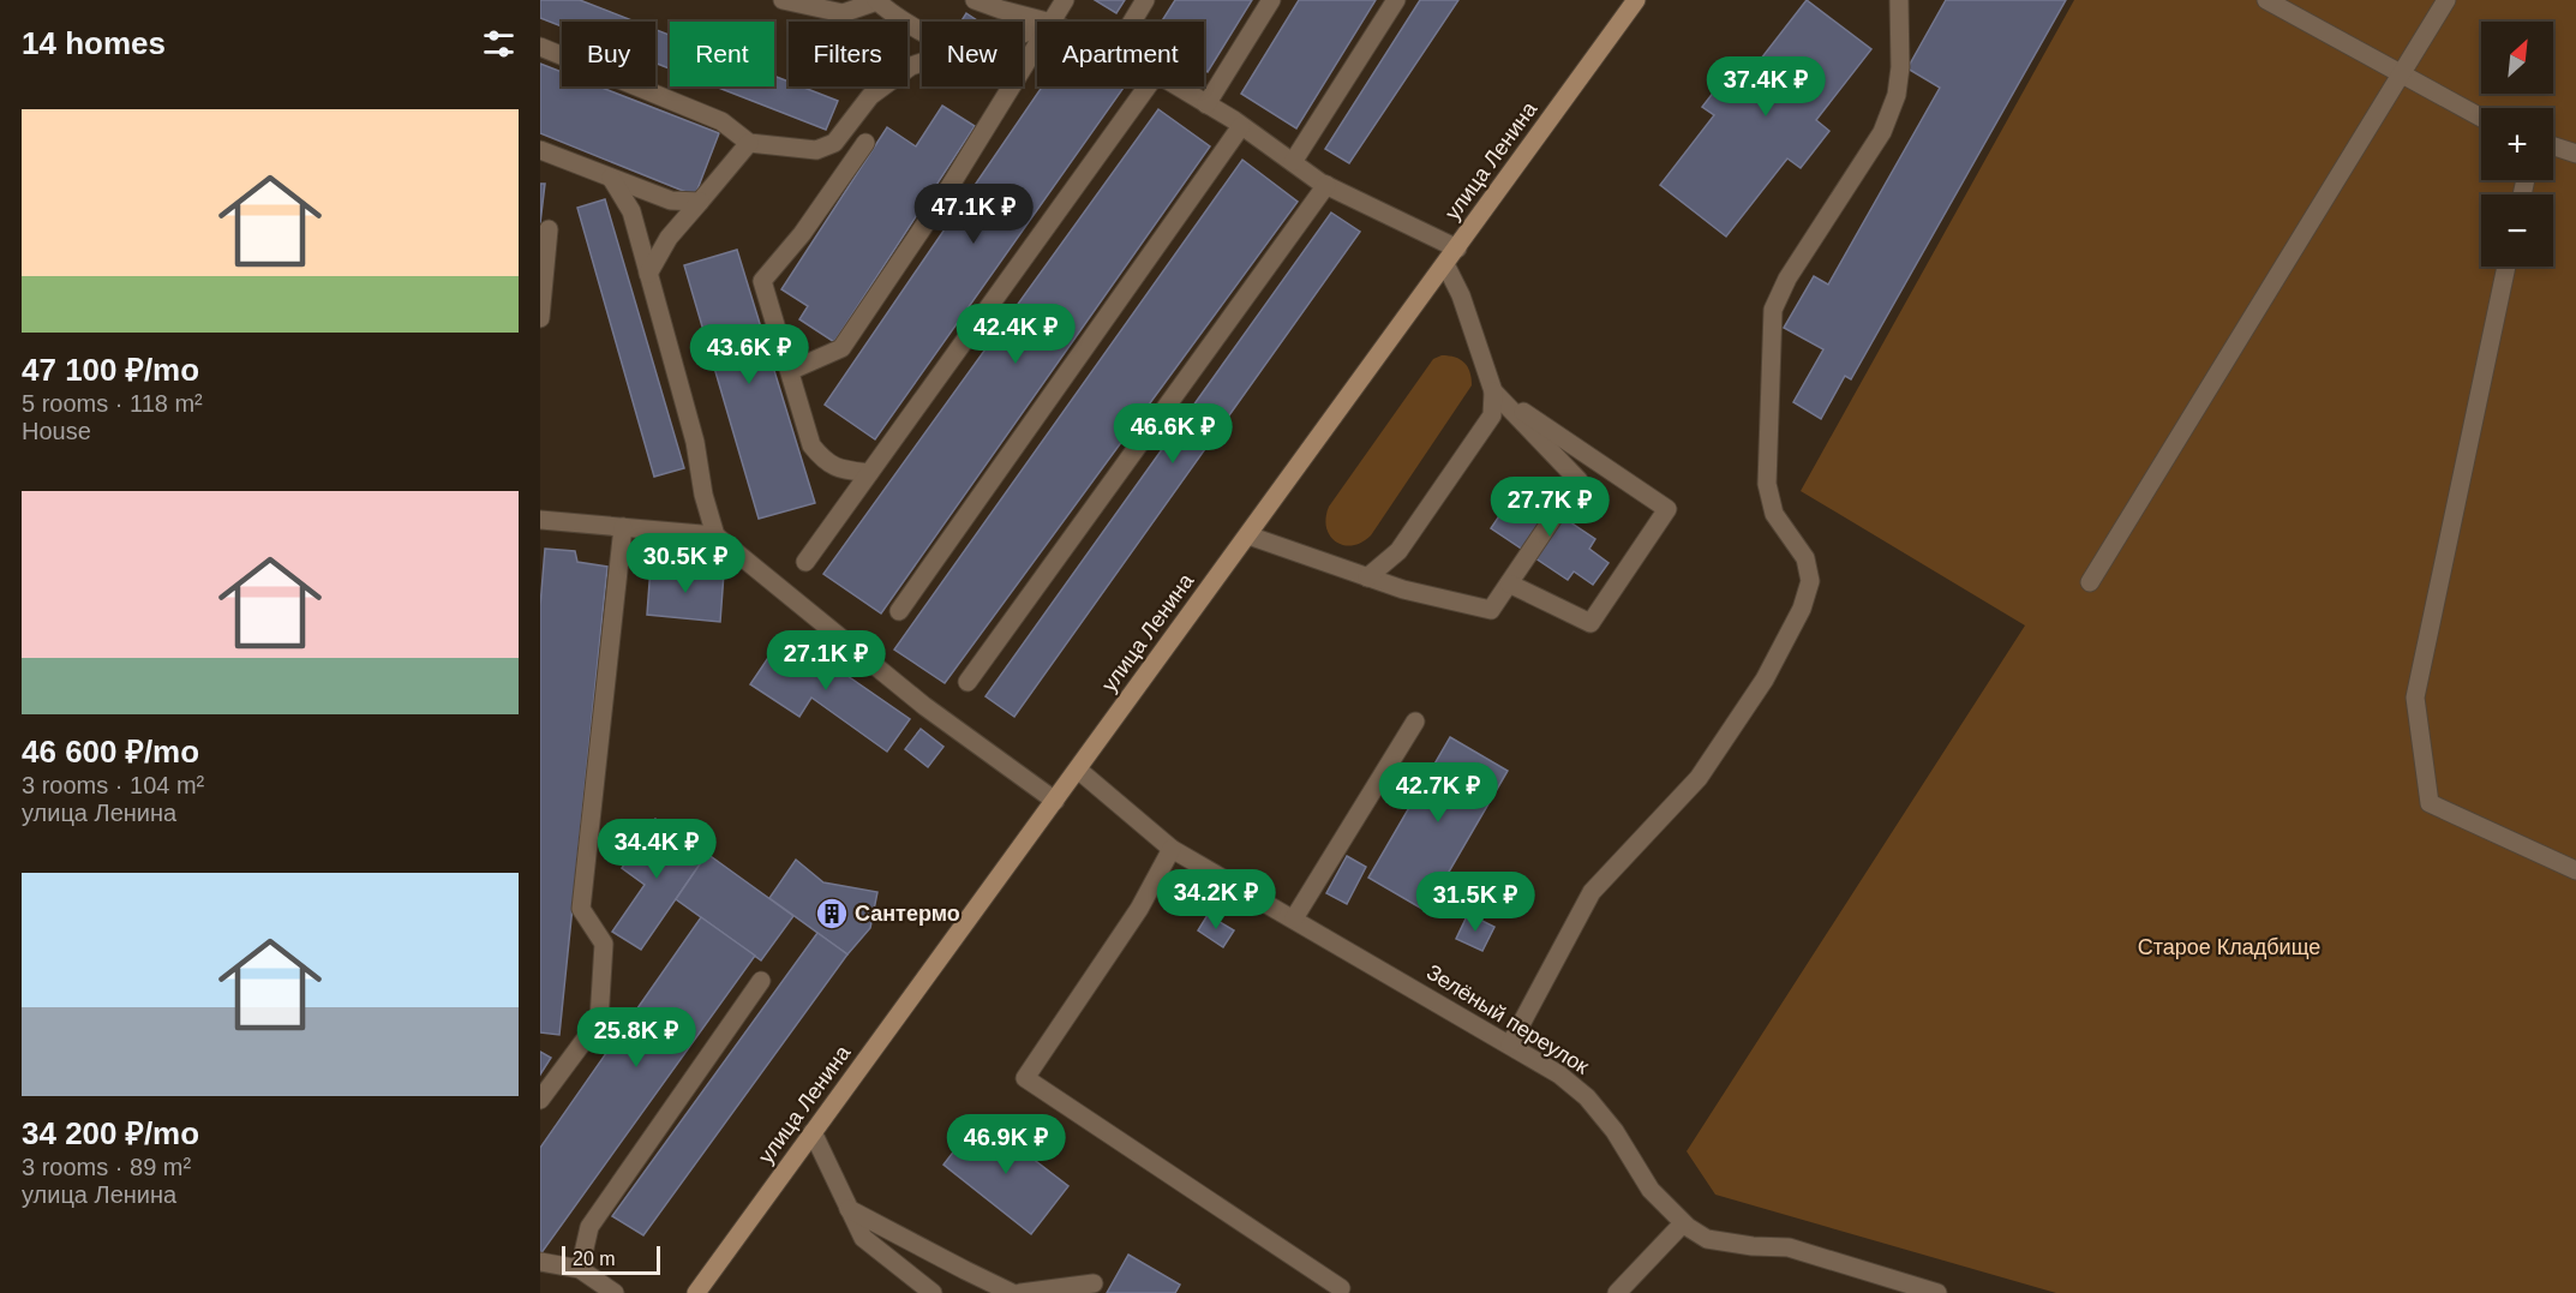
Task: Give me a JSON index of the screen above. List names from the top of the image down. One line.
{"streets":{"main road":["улица Ленина"],"lane":["Зелёный переулок"]},"crossings":[["улица Ленина","Зелёный переулок"]],"parks":["Старое Кладбище"],"places":{"building":["Сантермо"]},"scale_bar":"20 m","north":"top right","page":{"heading":"14 homes","map_buttons":["+","−"],"chip":["Buy","Rent","Filters","New","Apartment"],"price":["37.4K ₽","47.1K ₽","42.4K ₽","43.6K ₽","46.6K ₽","27.7K ₽","30.5K ₽","27.1K ₽","42.7K ₽","34.4K ₽","34.2K ₽","31.5K ₽","25.8K ₽","46.9K ₽"],"list":[{"name":"47 100 ₽/mo","note":"5 rooms · 118 m² · House"},{"name":"46 600 ₽/mo","note":"3 rooms · 104 m² · улица Ленина"},{"name":"34 200 ₽/mo","note":"3 rooms · 89 m² · улица Ленина"}],"scale":"20 m"}}
